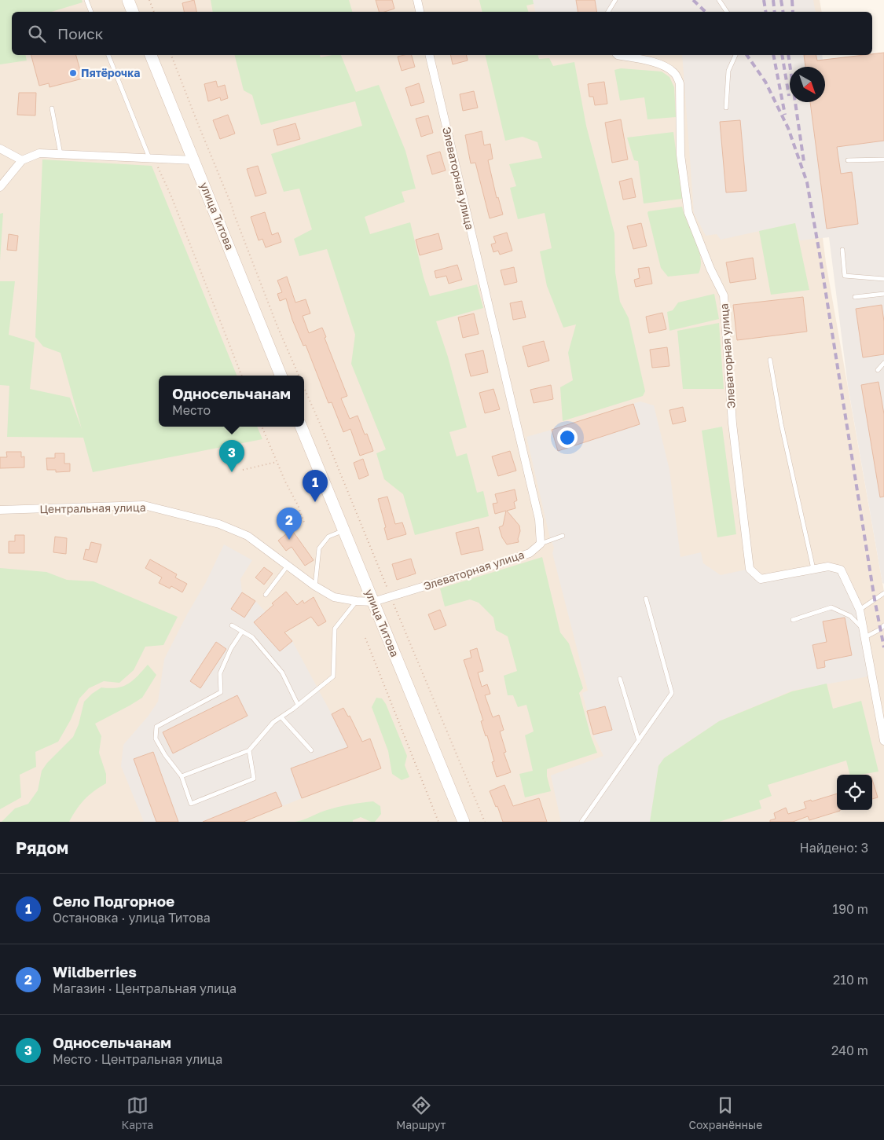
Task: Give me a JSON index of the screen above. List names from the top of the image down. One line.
{"streets":{"main road":["улица Титова"],"street":["Элеваторная улица","Центральная улица"]},"crossings":[["Элеваторная улица","улица Титова"],["Элеваторная улица","Центральная улица"],["улица Титова","Центральная улица"]],"places":["Пятёрочка"],"north":"bottom right","page":{"search":"Поиск","popup":["Односельчанам","Место"],"pins":["3","1","2"],"heading":["Рядом","Найдено: 3"],"list":[{"mark":"1","name":"Село Подгорное","note":"Остановка · улица Титова","value":"190 m"},{"mark":"2","name":"Wildberries","note":"Магазин · Центральная улица","value":"210 m"},{"mark":"3","name":"Односельчанам","note":"Место · Центральная улица","value":"240 m"}],"nav":["Карта","Маршрут","Сохранённые"]}}
